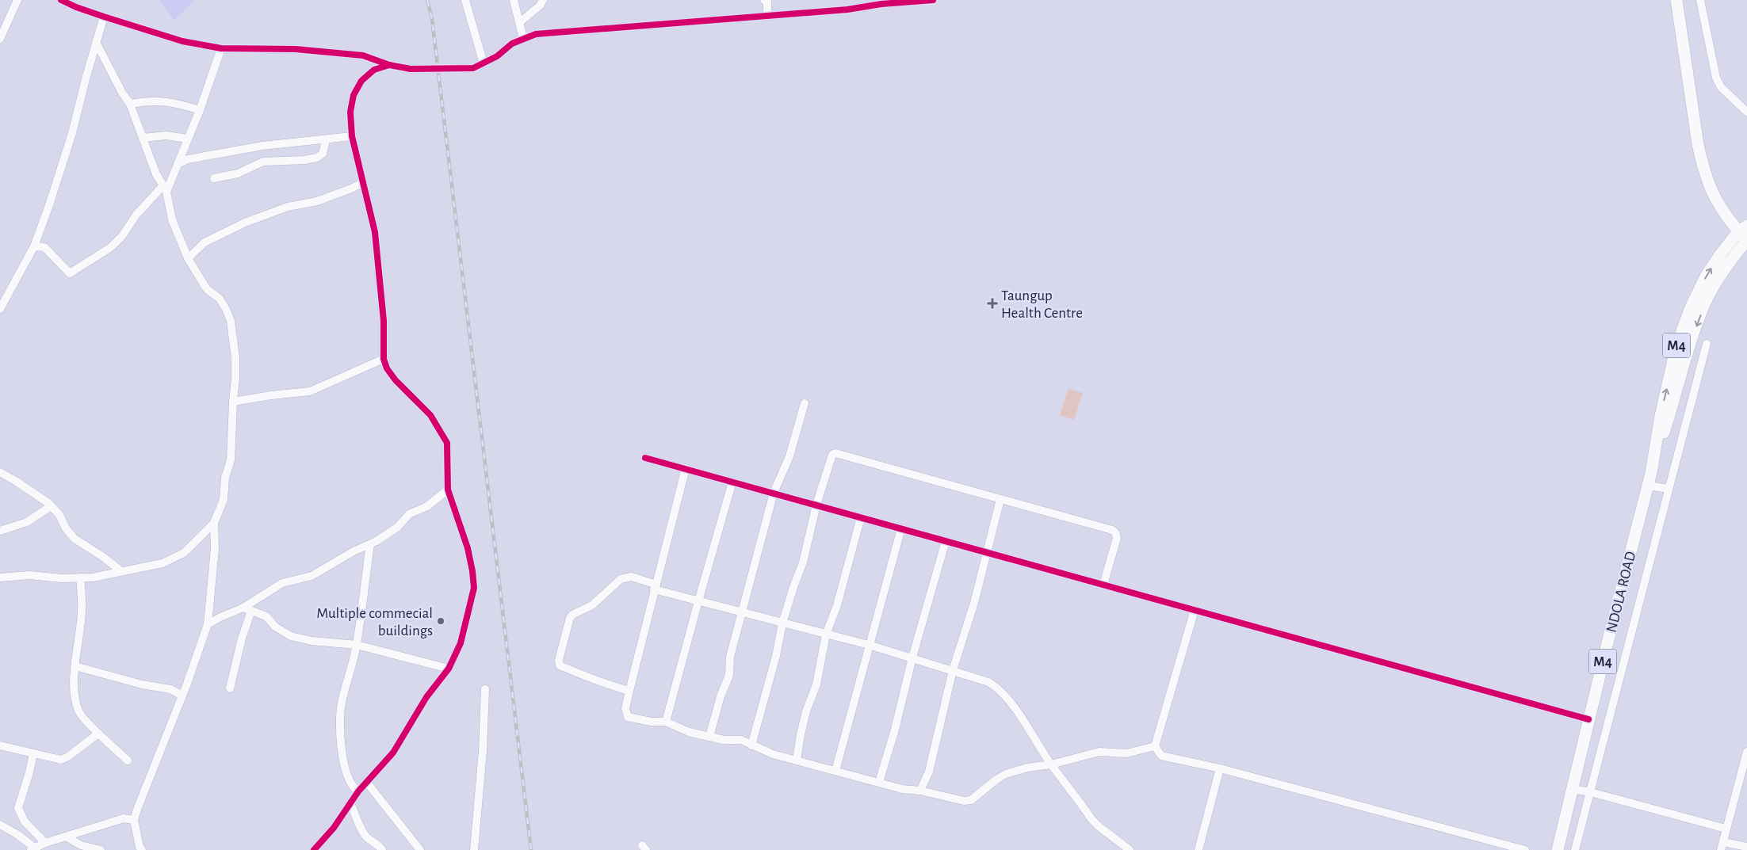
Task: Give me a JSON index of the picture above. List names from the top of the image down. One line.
{"streets":{"main road":["M4","NDOLA ROAD"]},"crossings":[["M4","NDOLA ROAD"]],"places":{"health":["Taungup Health Centre"],"other":["Multiple commecial buildings"]}}
